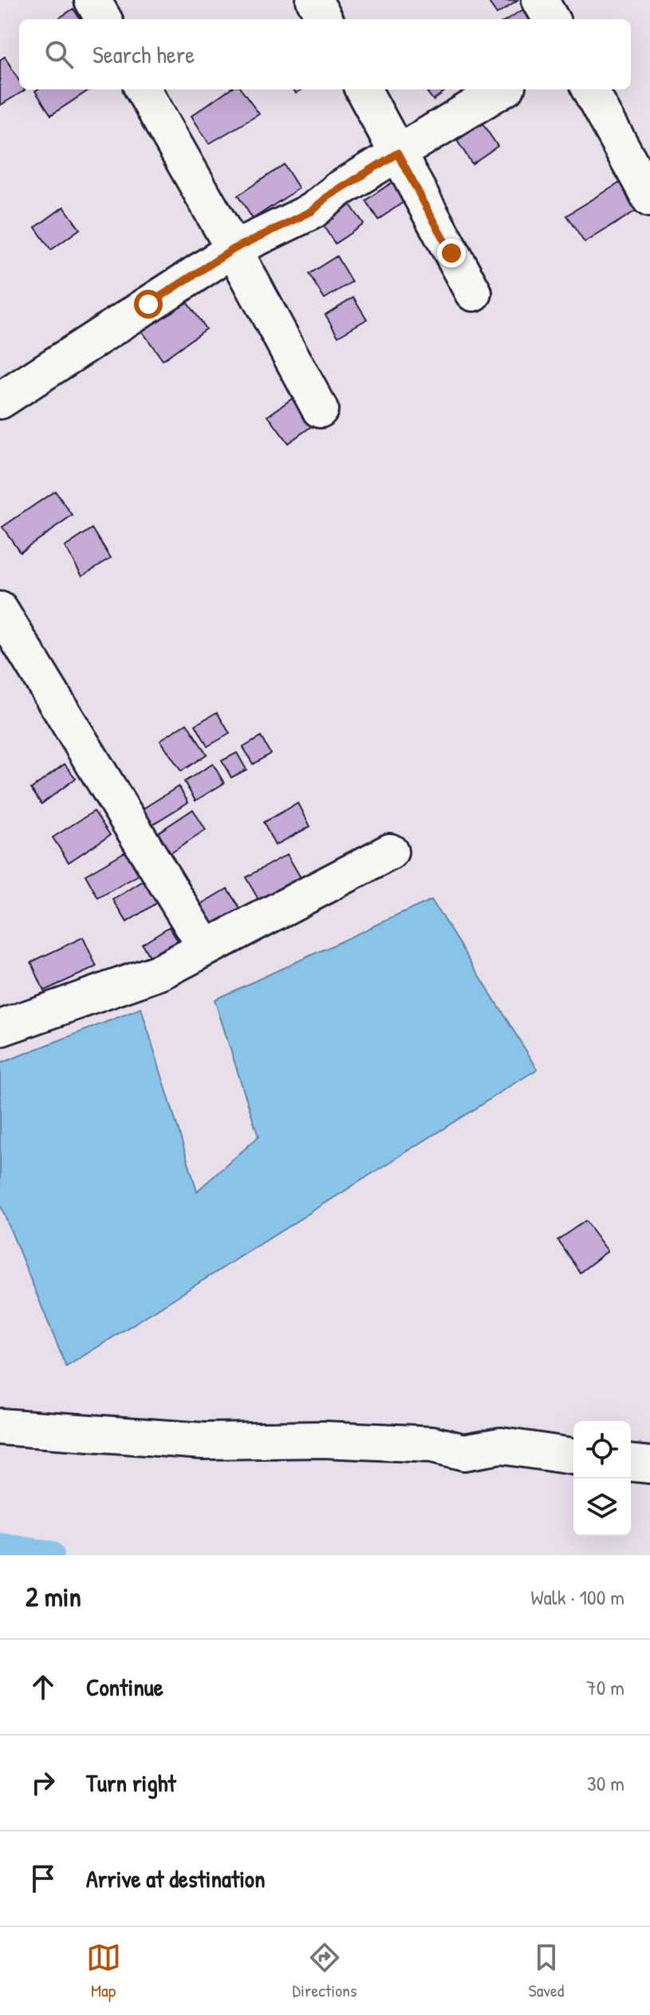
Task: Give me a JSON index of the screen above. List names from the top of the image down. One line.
{"page":{"search":"Search here","heading":["2 min","Walk · 100 m"],"list":[["Continue","70 m"],["Turn right","30 m"],"Arrive at destination"],"nav":["Map","Directions","Saved"]}}
